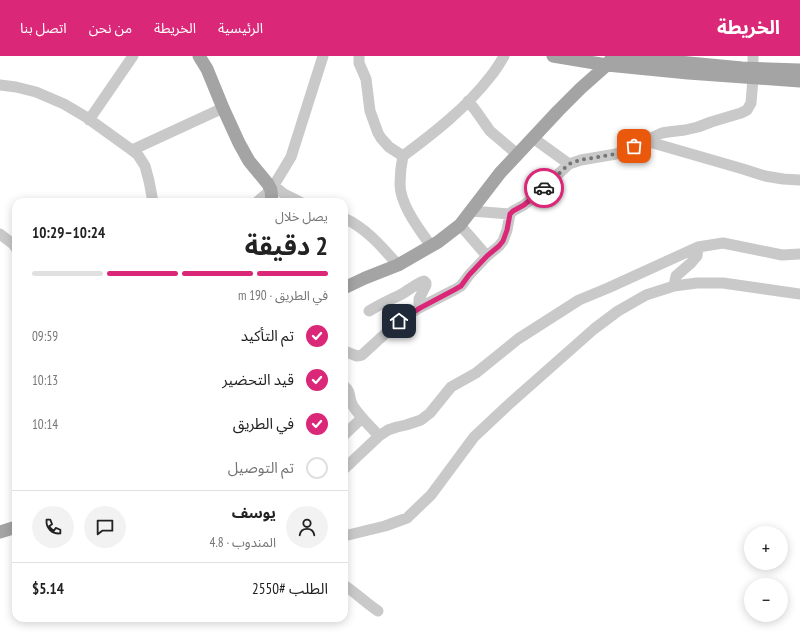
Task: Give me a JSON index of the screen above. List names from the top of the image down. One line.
{"page":{"header":"الخريطة","nav":["الرئيسية","الخريطة","من نحن","اتصل بنا"],"heading":["2 دقيقة","يصل خلال","10:24–10:29"],"panel":["يوسف","المندوب · 4.8","الطلب #2550","$5.14"],"bar":"في الطريق · 190 m","list":[["تم التأكيد","09:59"],["قيد التحضير","10:13"],["في الطريق","10:14"],"تم التوصيل"],"map_buttons":["+","−"]}}
